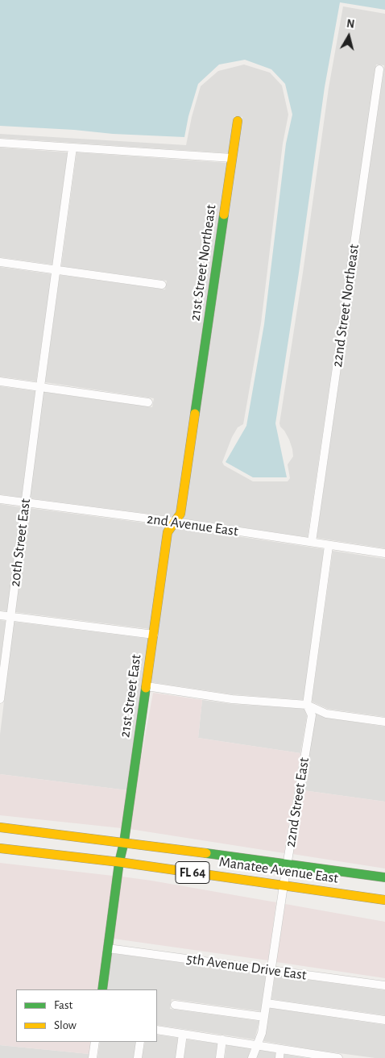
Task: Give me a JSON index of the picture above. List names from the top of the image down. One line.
{"streets":{"street":["21st Street Northeast","22nd Street Northeast","2nd Avenue East","20th Street East","21st Street East","22nd Street East","Manatee Avenue East","FL 64","5th Avenue Drive East"]},"crossings":[["21st Street Northeast","21st Street East"],["22nd Street Northeast","2nd Avenue East"],["2nd Avenue East","20th Street East"],["2nd Avenue East","21st Street East"],["2nd Avenue East","22nd Street East"],["21st Street East","Manatee Avenue East"],["21st Street East","5th Avenue Drive East"],["22nd Street East","Manatee Avenue East"],["22nd Street East","5th Avenue Drive East"]],"legend":["Fast","Slow"],"north":"top"}
